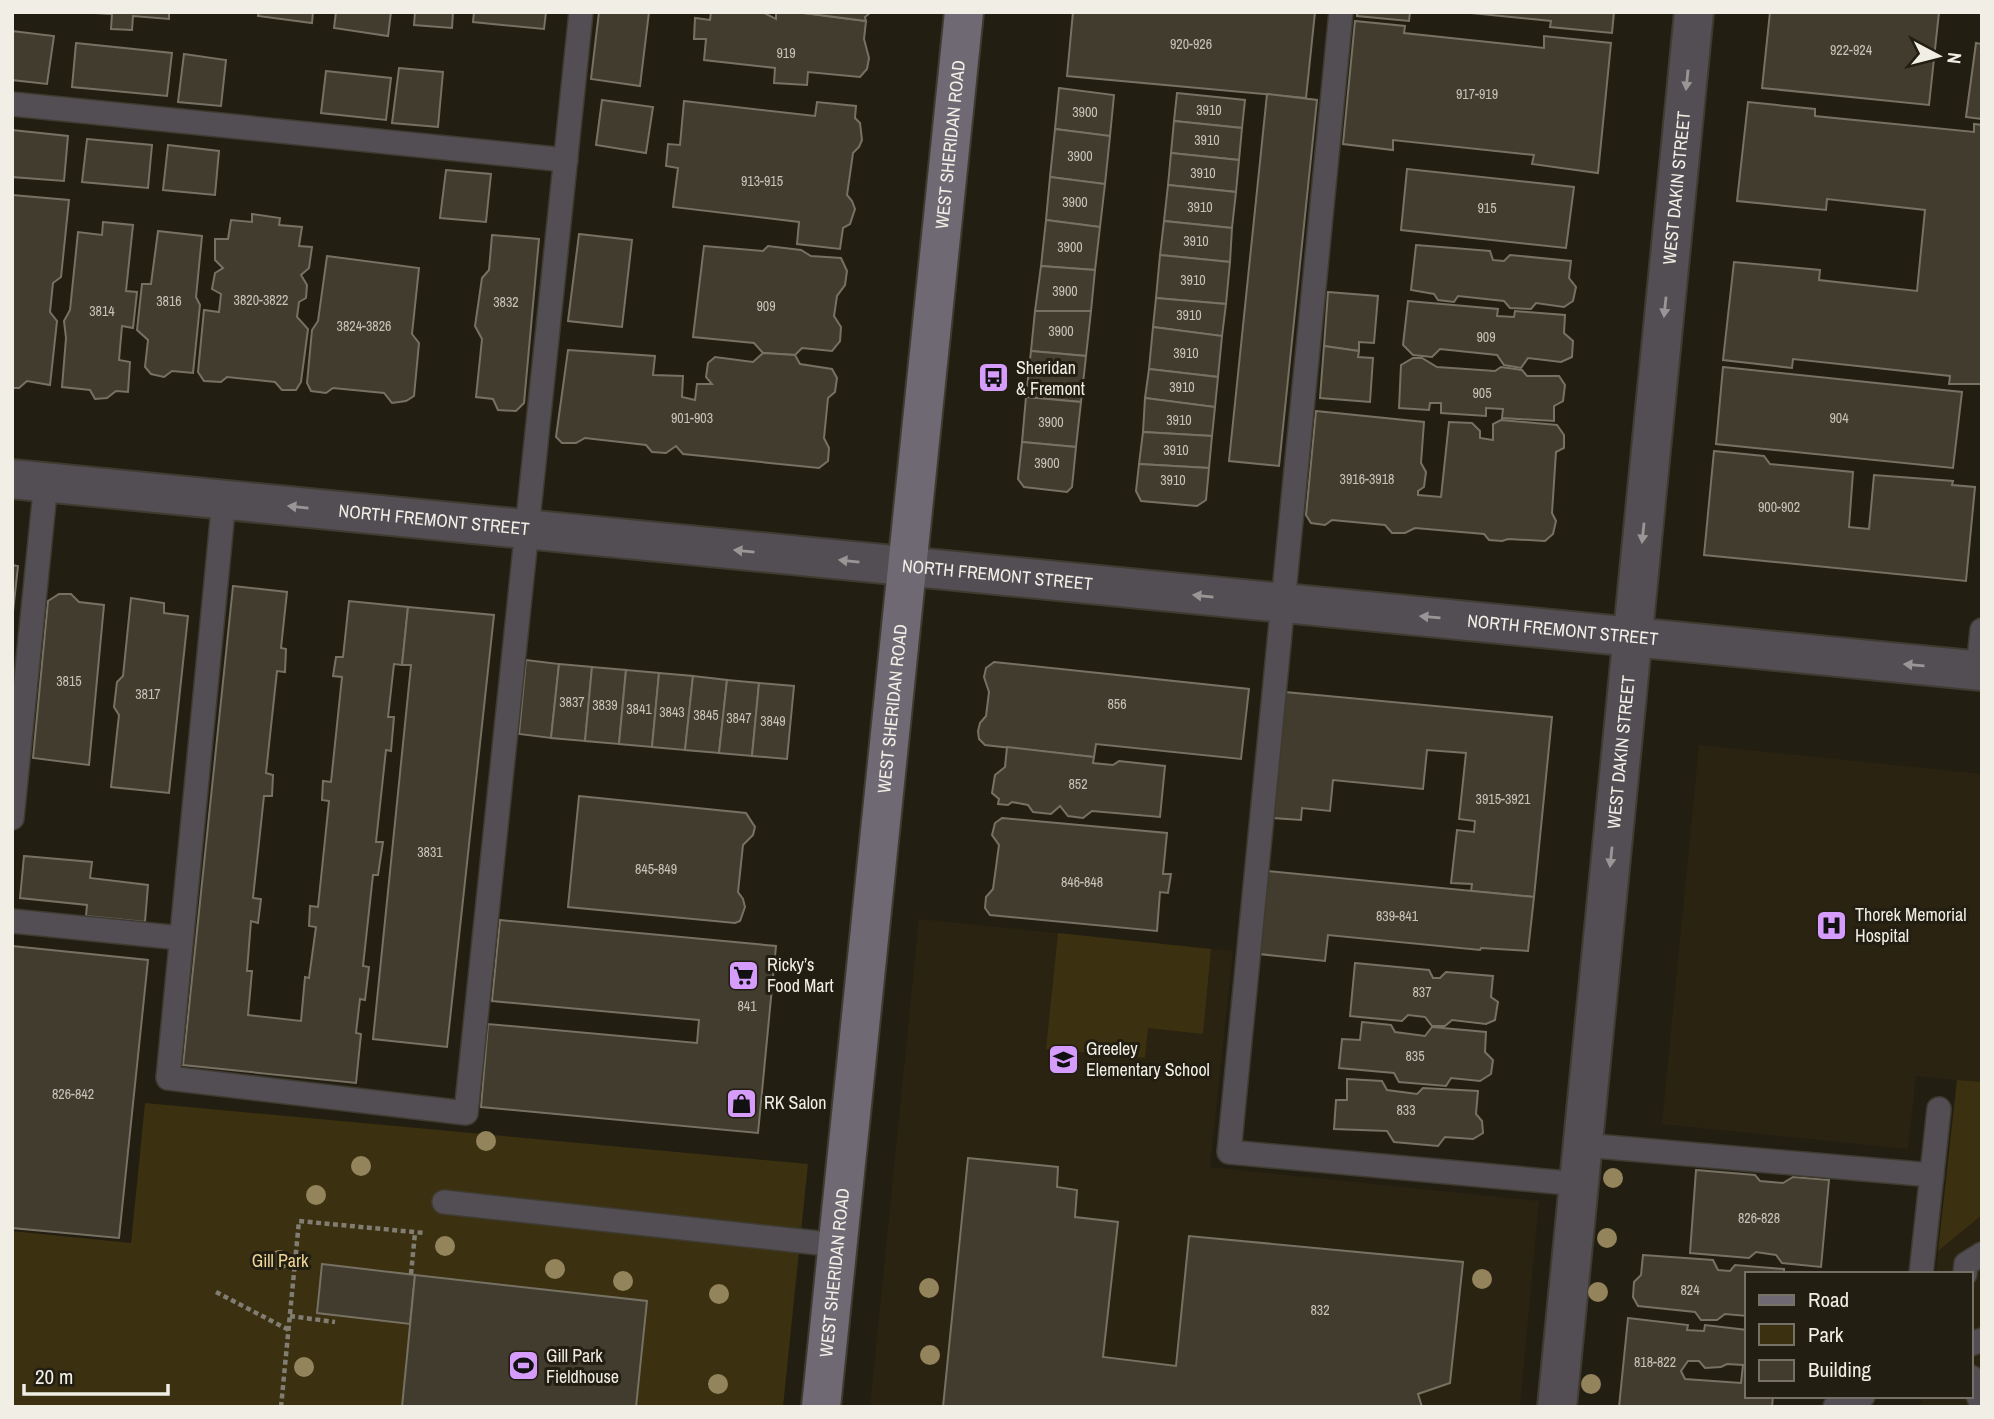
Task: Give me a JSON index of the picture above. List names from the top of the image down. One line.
{"streets":{"street":["WEST SHERIDAN ROAD","WEST DAKIN STREET","NORTH FREMONT STREET"]},"crossings":[["WEST SHERIDAN ROAD","NORTH FREMONT STREET"],["WEST DAKIN STREET","NORTH FREMONT STREET"]],"one_way":["WEST DAKIN STREET","NORTH FREMONT STREET"],"parks":["Gill Park"],"places":{"bus stop":["Sheridan & Fremont"],"hospital":["Thorek Memorial Hospital"],"supermarket":["Ricky’s Food Mart"],"school or university":["Greeley Elementary School"],"shop":["RK Salon"],"sports":["Gill Park Fieldhouse"]},"house_numbers":["920-926","922-924","919","917-919","3910","3900","3910","3900","3910","913-915","3900","3910","915","3910","3900","3910","3900","3820-3822","3816","3832","909","3814","3910","3824-3826","3900","909","3910","3910","905","901-903","904","3910","3900","3910","3900","3916-3918","3910","900-902","3815","3817","3837","856","3839","3841","3843","3845","3847","3849","852","3915-3921","3831","845-849","846-848","839-841","837","841","835","826-842","833","826-828","824","832","818-822"],"legend":["Road","Park","Building"],"scale_bar":"20 m","north":"right"}
